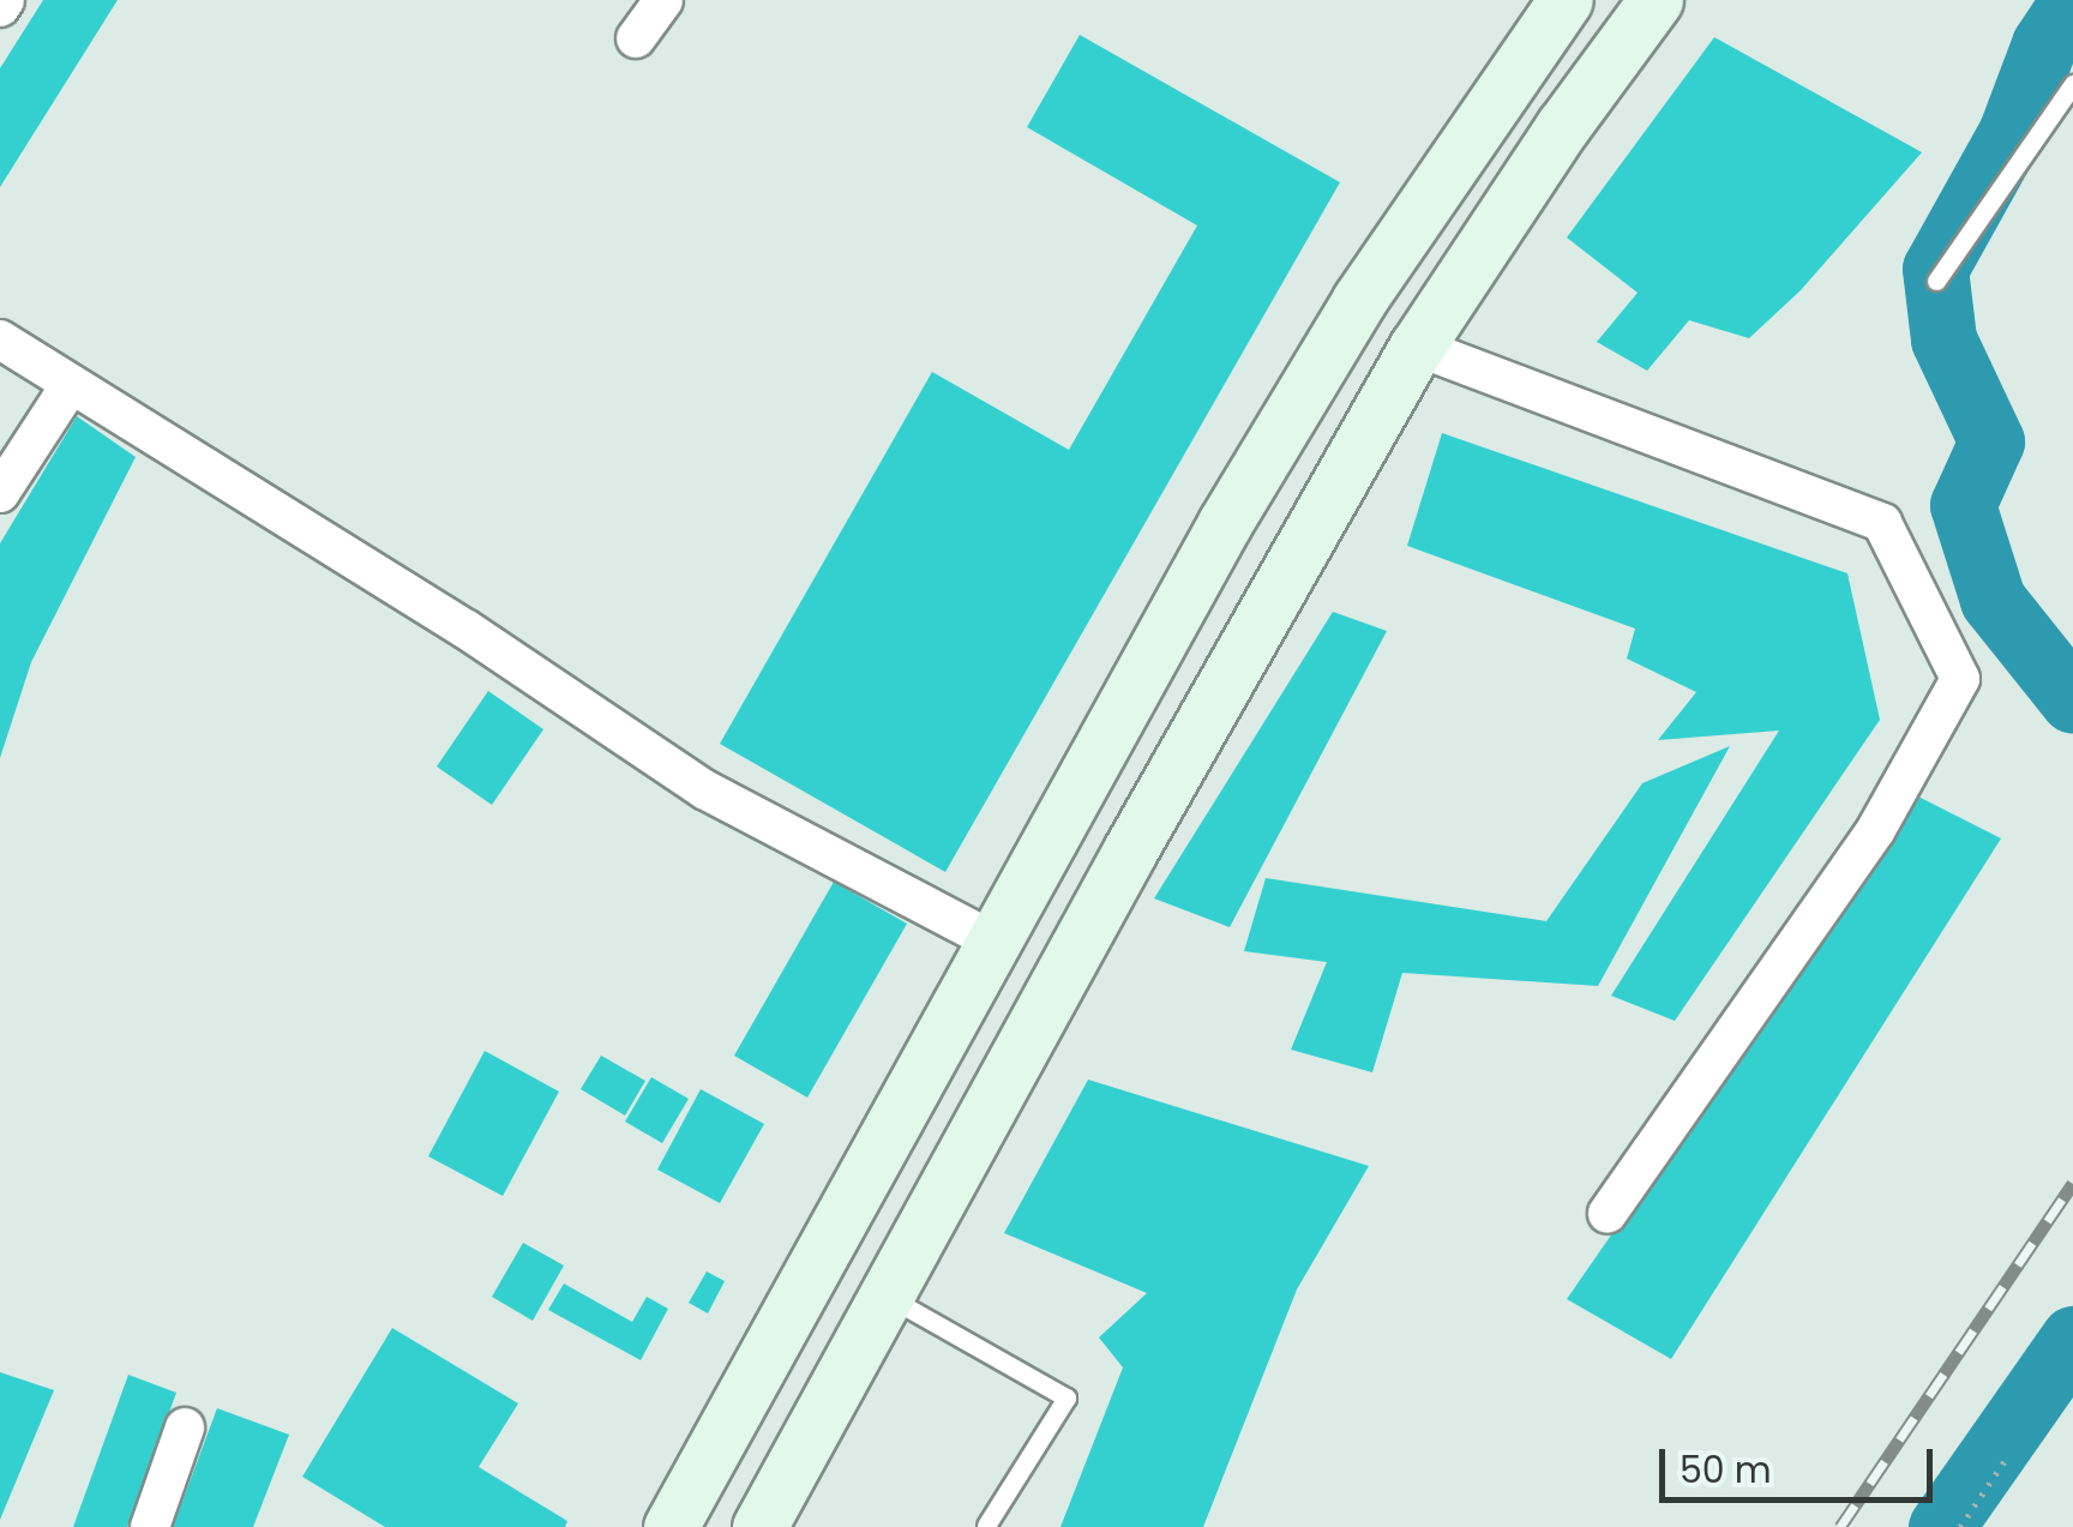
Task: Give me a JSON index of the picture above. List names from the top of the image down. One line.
{"scale_bar":"50 m"}
